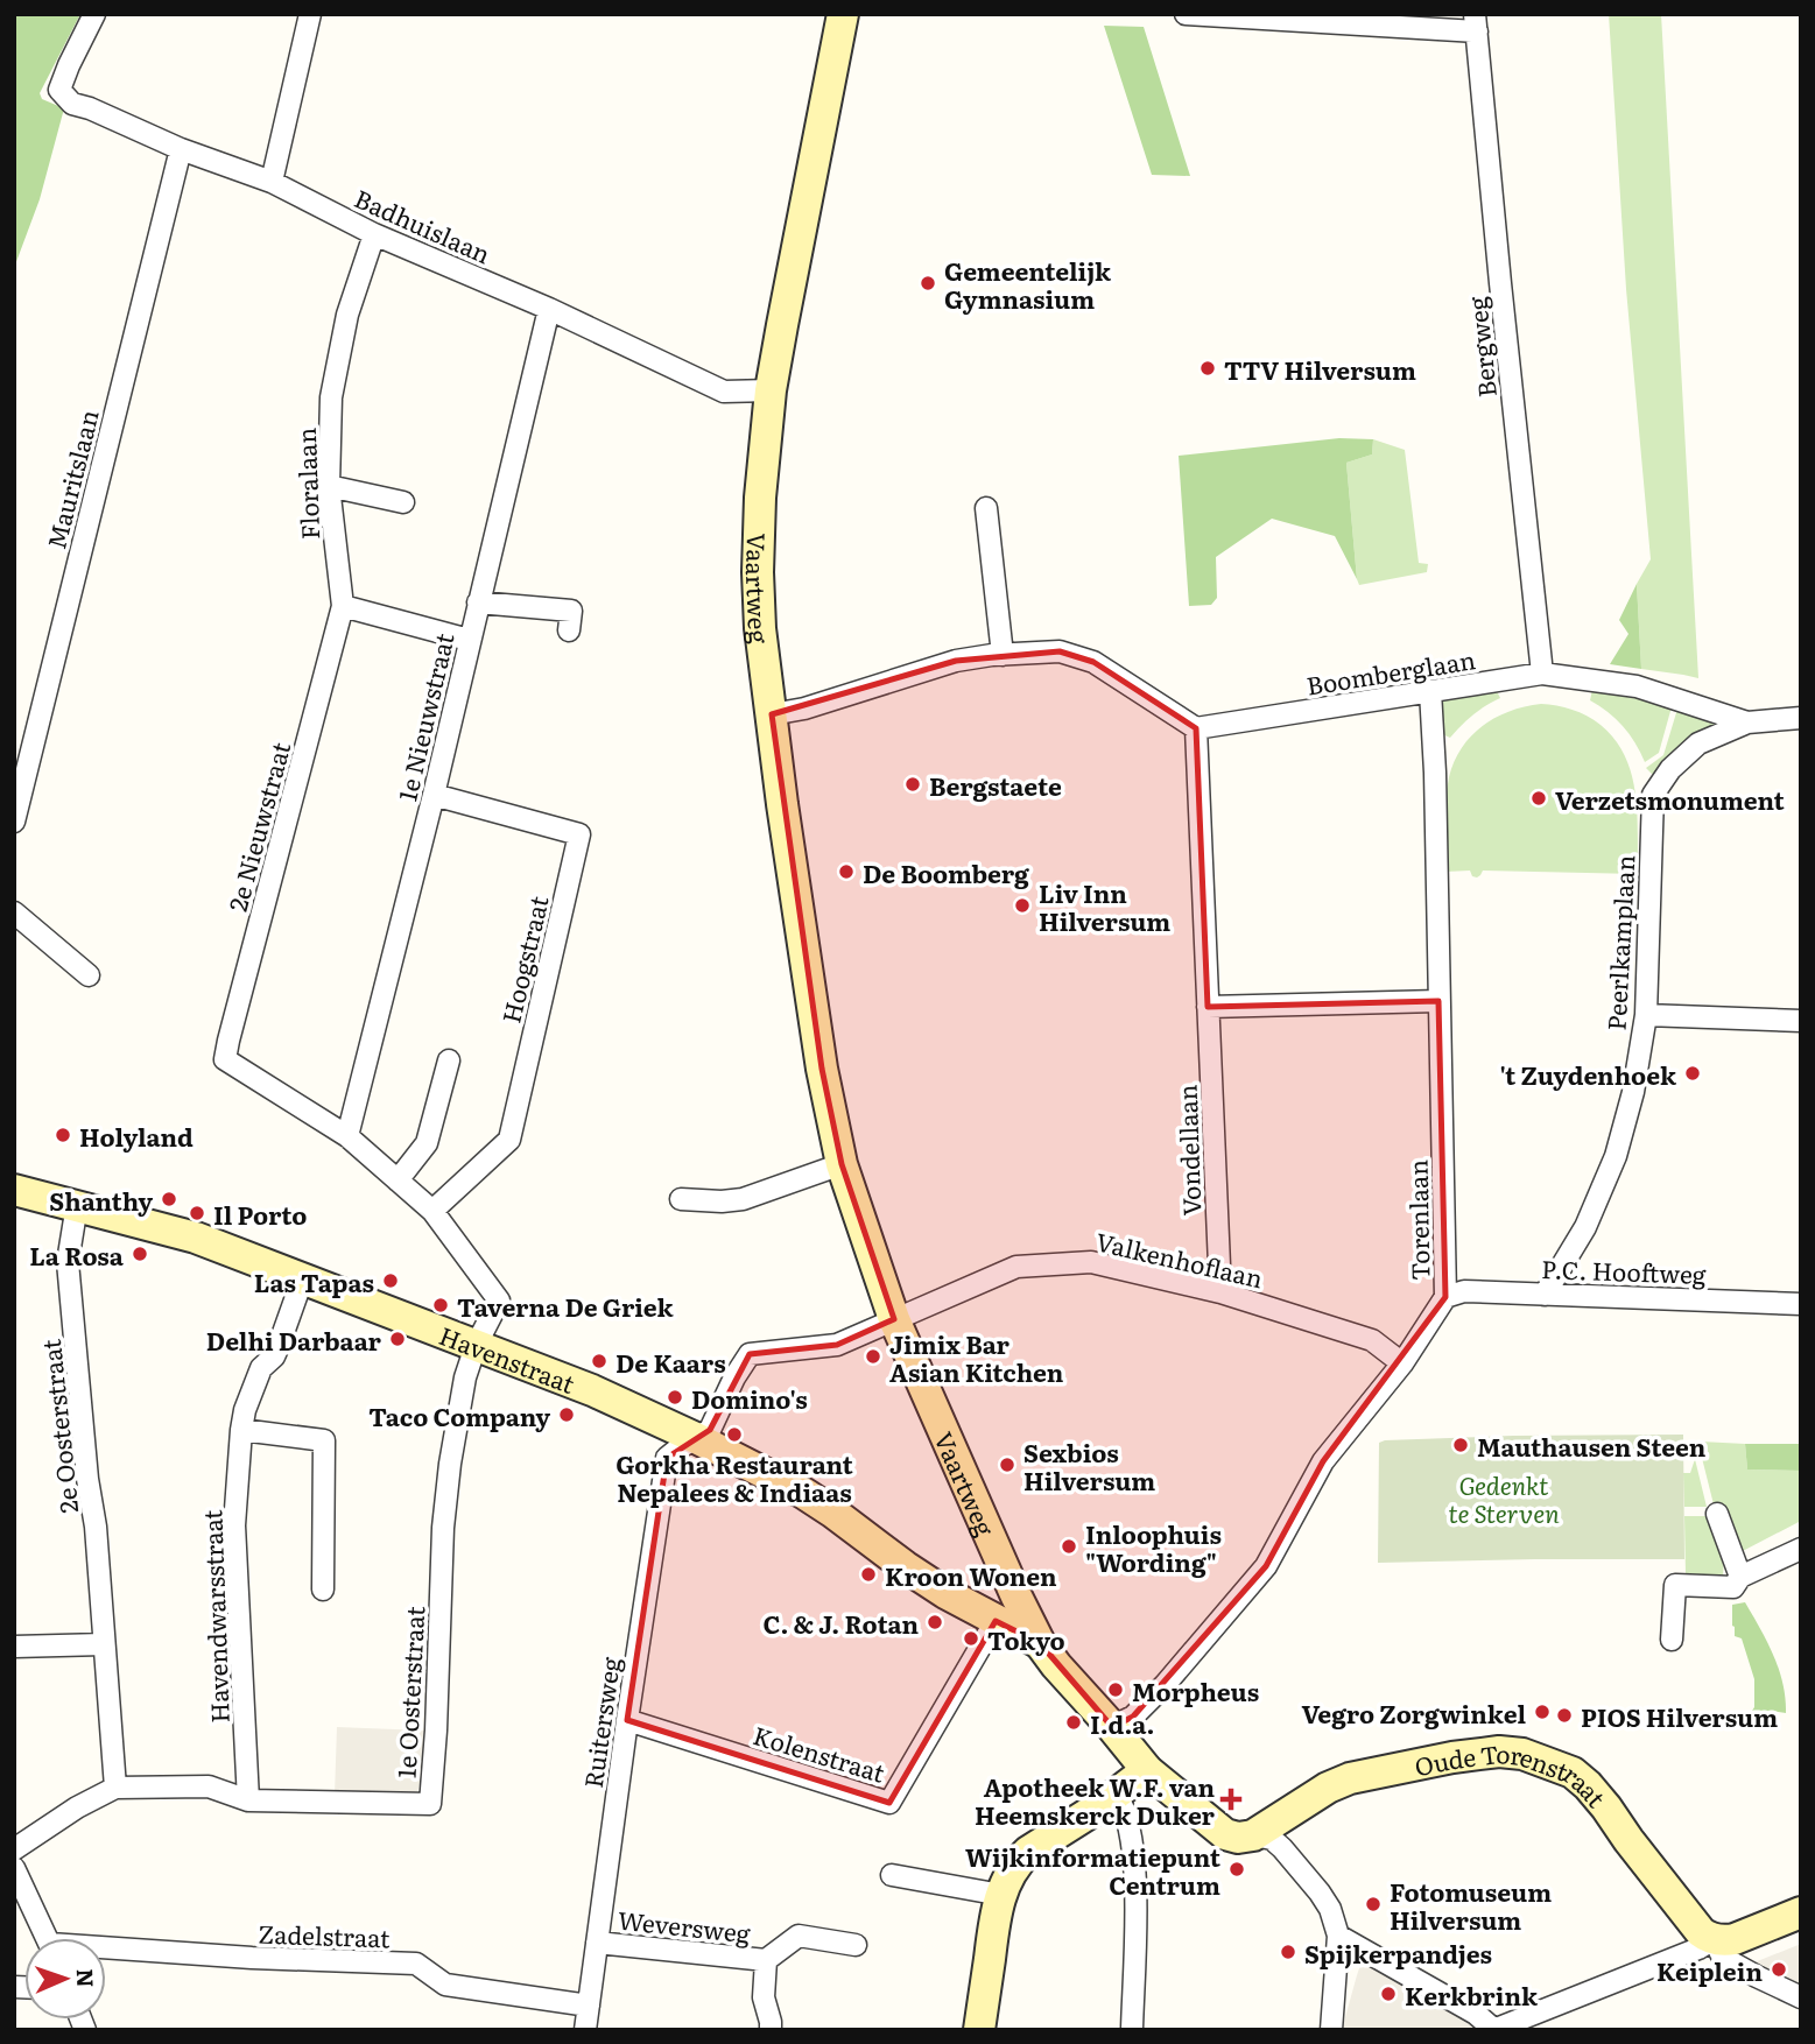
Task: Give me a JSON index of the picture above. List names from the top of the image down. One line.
{"streets":{"street":["Badhuislaan","Bergweg","Mauritslaan","Floralaan","Vaartweg","Boomberglaan","1e Nieuwstraat","2e Nieuwstraat","Peerlkamplaan","Hoogstraat","Vondellaan","Torenlaan","Valkenhoflaan","P.C. Hooftweg","Havenstraat","2e Oosterstraat","Havendwarsstraat","1e Oosterstraat","Ruitersweg","Kolenstraat","Oude Torenstraat","Weversweg","Zadelstraat"]},"crossings":[["Badhuislaan","Mauritslaan"],["Badhuislaan","Floralaan"],["Badhuislaan","Vaartweg"],["Badhuislaan","1e Nieuwstraat"],["Bergweg","Boomberglaan"],["Floralaan","2e Nieuwstraat"],["Vaartweg","Torenlaan"],["Vaartweg","Valkenhoflaan"],["Vaartweg","Havenstraat"],["Boomberglaan","Peerlkamplaan"],["Boomberglaan","Vondellaan"],["Boomberglaan","Torenlaan"],["1e Nieuwstraat","2e Nieuwstraat"],["1e Nieuwstraat","Hoogstraat"],["Peerlkamplaan","P.C. Hooftweg"],["Vondellaan","Valkenhoflaan"],["Torenlaan","Valkenhoflaan"],["Torenlaan","P.C. Hooftweg"],["Valkenhoflaan","Havenstraat"],["Valkenhoflaan","Ruitersweg"],["Havenstraat","2e Oosterstraat"],["Havenstraat","Havendwarsstraat"],["Havenstraat","1e Oosterstraat"],["Havenstraat","Ruitersweg"],["Havenstraat","Kolenstraat"],["2e Oosterstraat","1e Oosterstraat"],["Havendwarsstraat","1e Oosterstraat"],["Ruitersweg","Kolenstraat"],["Ruitersweg","Weversweg"],["Ruitersweg","Zadelstraat"]],"parks":["Gedenkt te Sterven"],"places":{"other":["Gemeentelijk Gymnasium","TTV Hilversum","Bergstaete","Verzetsmonument","De Boomberg","Liv Inn Hilversum","'t Zuydenhoek","Holyland","Shanthy","Il Porto","La Rosa","Las Tapas","Taverna De Griek","Delhi Darbaar","Jimix Bar Asian Kitchen","De Kaars","Domino's","Taco Company","Gorkha Restaurant Nepalees & Indiaas","Mauthausen Steen","Sexbios Hilversum","Inloophuis \"Wording\"","Kroon Wonen","C. & J. Rotan","Tokyo","Morpheus","Vegro Zorgwinkel","PIOS Hilversum","I.d.a.","Wijkinformatiepunt Centrum","Fotomuseum Hilversum","Spijkerpandjes","Keiplein","Kerkbrink"],"health":["Apotheek W.F. van Heemskerck Duker"]},"north":"right"}
